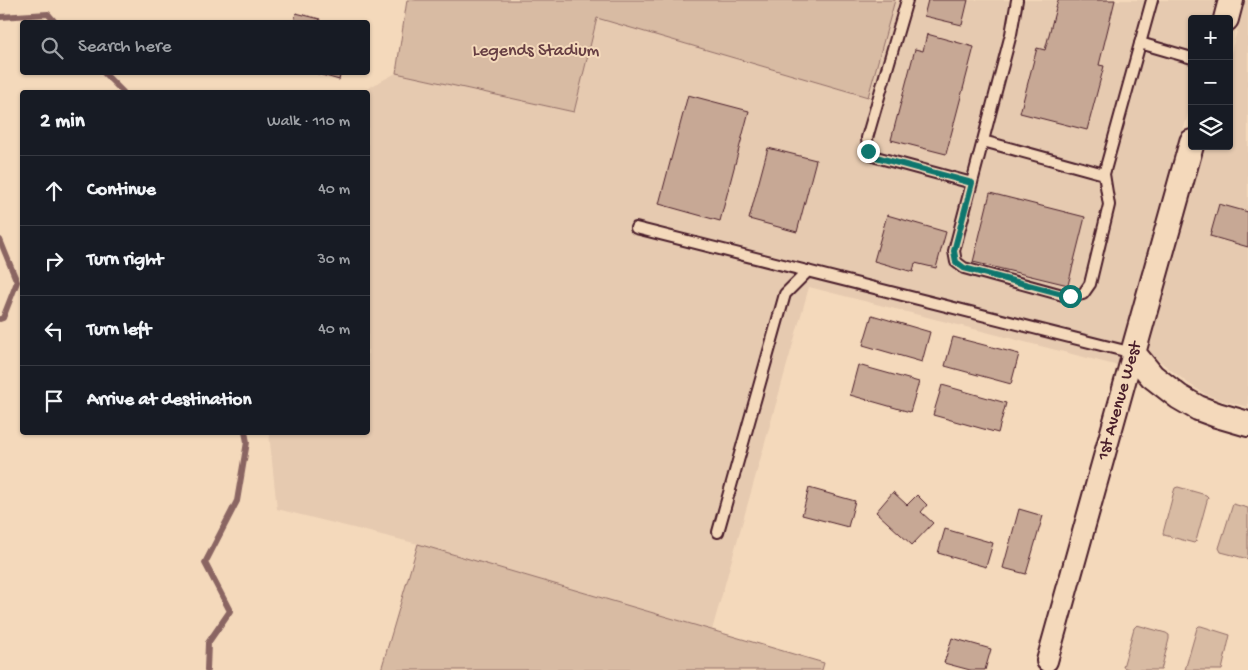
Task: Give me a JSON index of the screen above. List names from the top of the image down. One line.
{"streets":{"street":["1st Avenue West"]},"parks":["Legends Stadium"],"page":{"map_buttons":["+","−"],"search":"Search here","heading":["2 min","Walk · 110 m"],"list":[["Continue","40 m"],["Turn right","30 m"],["Turn left","40 m"],"Arrive at destination"]}}
